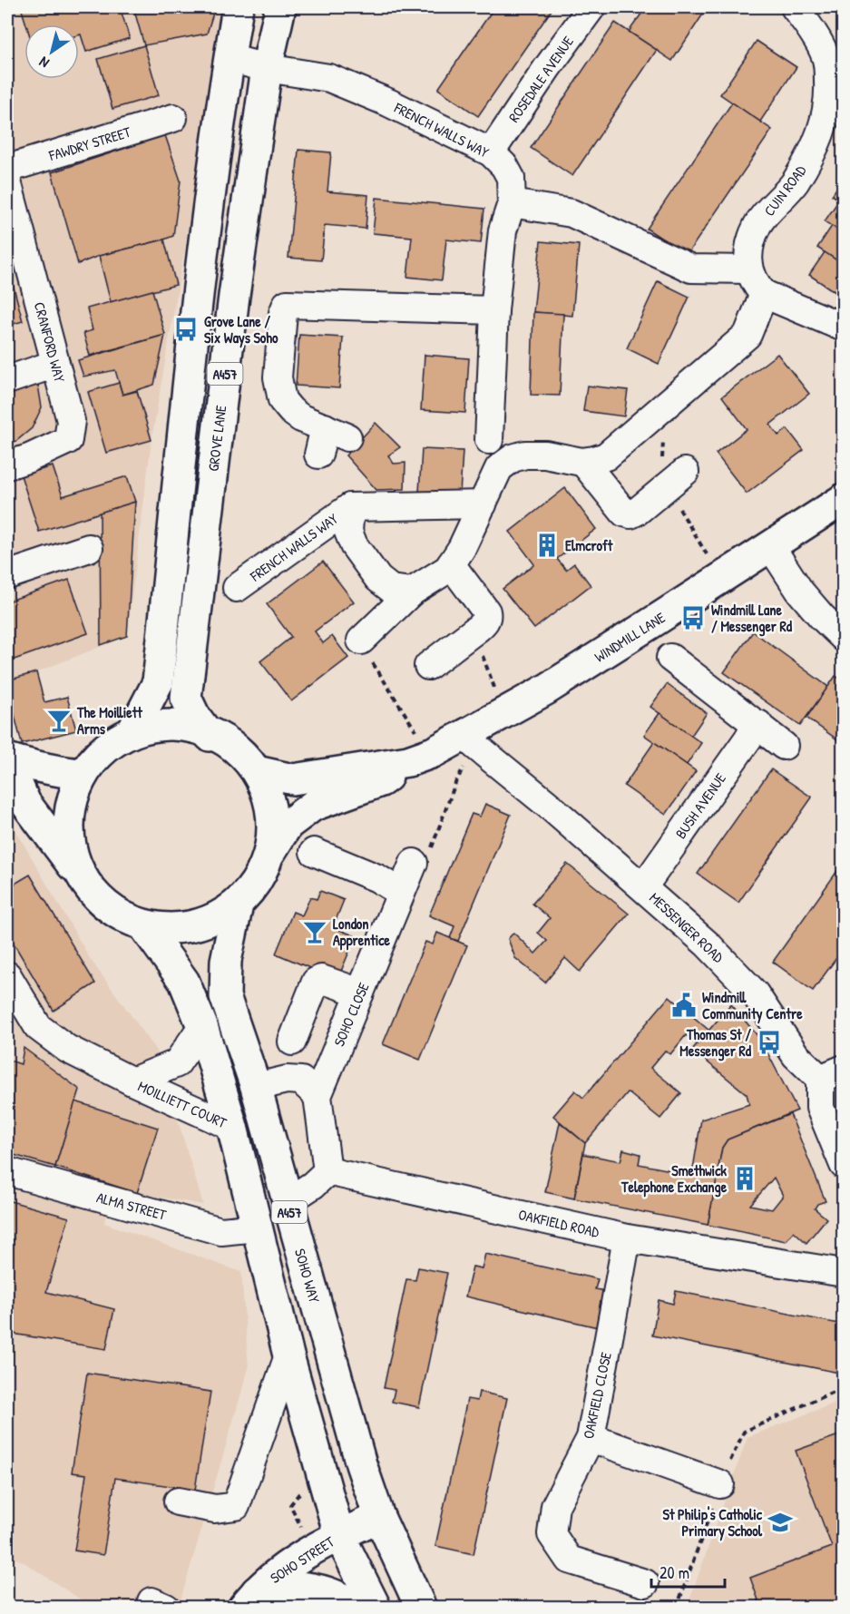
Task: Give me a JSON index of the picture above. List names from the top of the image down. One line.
{"streets":{"main road":["A457","GROVE LANE","WINDMILL LANE","SOHO WAY","SOHO STREET"],"street":["ROSEDALE AVENUE","FRENCH WALLS WAY","FAWDRY STREET","CUIN ROAD","CRANFORD WAY","BUSH AVENUE","MESSENGER ROAD","SOHO CLOSE","MOILLIETT COURT","ALMA STREET","OAKFIELD ROAD","OAKFIELD CLOSE"]},"crossings":[["ROSEDALE AVENUE","FRENCH WALLS WAY"],["FRENCH WALLS WAY","A457"],["FRENCH WALLS WAY","GROVE LANE"],["A457","MOILLIETT COURT"],["A457","ALMA STREET"],["A457","SOHO STREET"],["WINDMILL LANE","MESSENGER ROAD"],["BUSH AVENUE","MESSENGER ROAD"],["SOHO CLOSE","OAKFIELD ROAD"],["OAKFIELD ROAD","OAKFIELD CLOSE"],["SOHO WAY","SOHO STREET"]],"places":{"bus stop":["Grove Lane / Six Ways Soho","Windmill Lane / Messenger Rd","Thomas St / Messenger Rd"],"building":["Elmcroft","Smethwick Telephone Exchange"],"bar":["The Moilliett Arms","London Apprentice"],"public building":["Windmill Community Centre"],"school or university":["St Philip's Catholic Primary School"]},"scale_bar":"20 m","north":"bottom left"}
